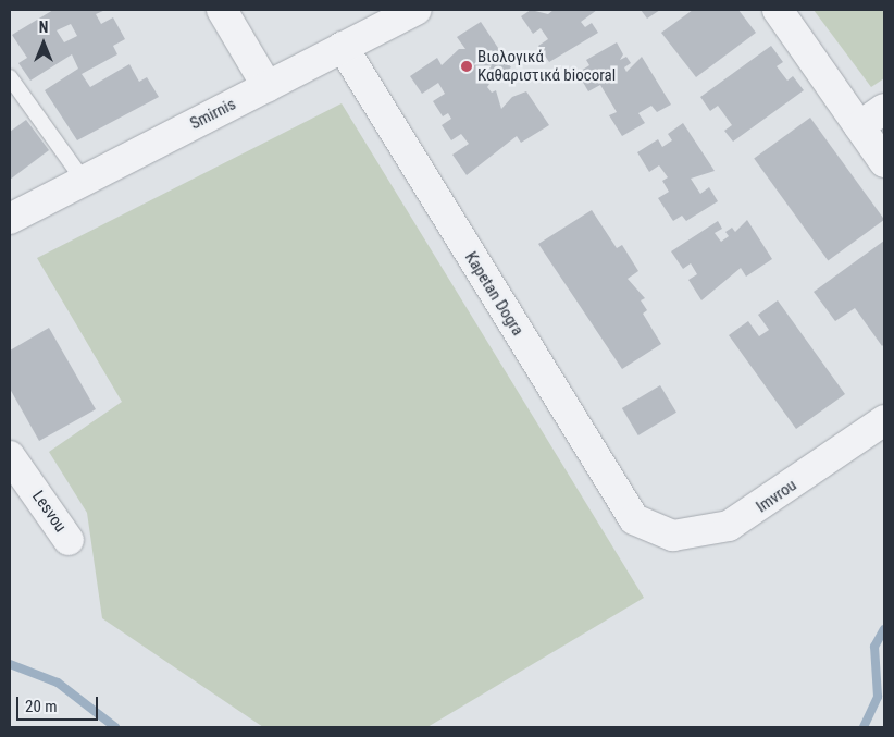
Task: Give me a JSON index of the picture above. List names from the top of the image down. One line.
{"streets":{"street":["Smirnis","Kapetan Dogra","Imvrou","Lesvou"]},"crossings":[["Smirnis","Kapetan Dogra"],["Kapetan Dogra","Imvrou"]],"places":["Βιολογικά Καθαριστικά biocoral"],"scale_bar":"20 m","north":"top"}
